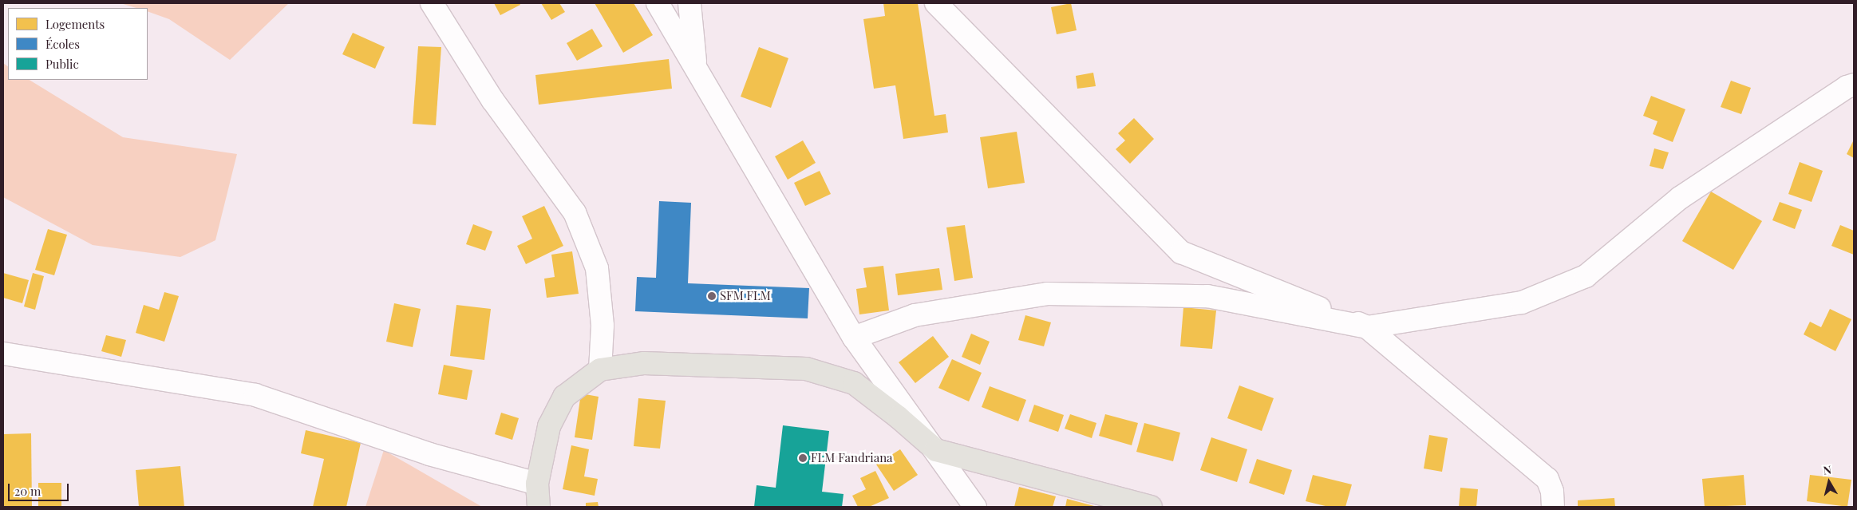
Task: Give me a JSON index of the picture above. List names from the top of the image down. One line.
{"places":["SFM FLM","FLM Fandriana"],"legend":["Logements","Écoles","Public"],"scale_bar":"20 m","north":"top"}
